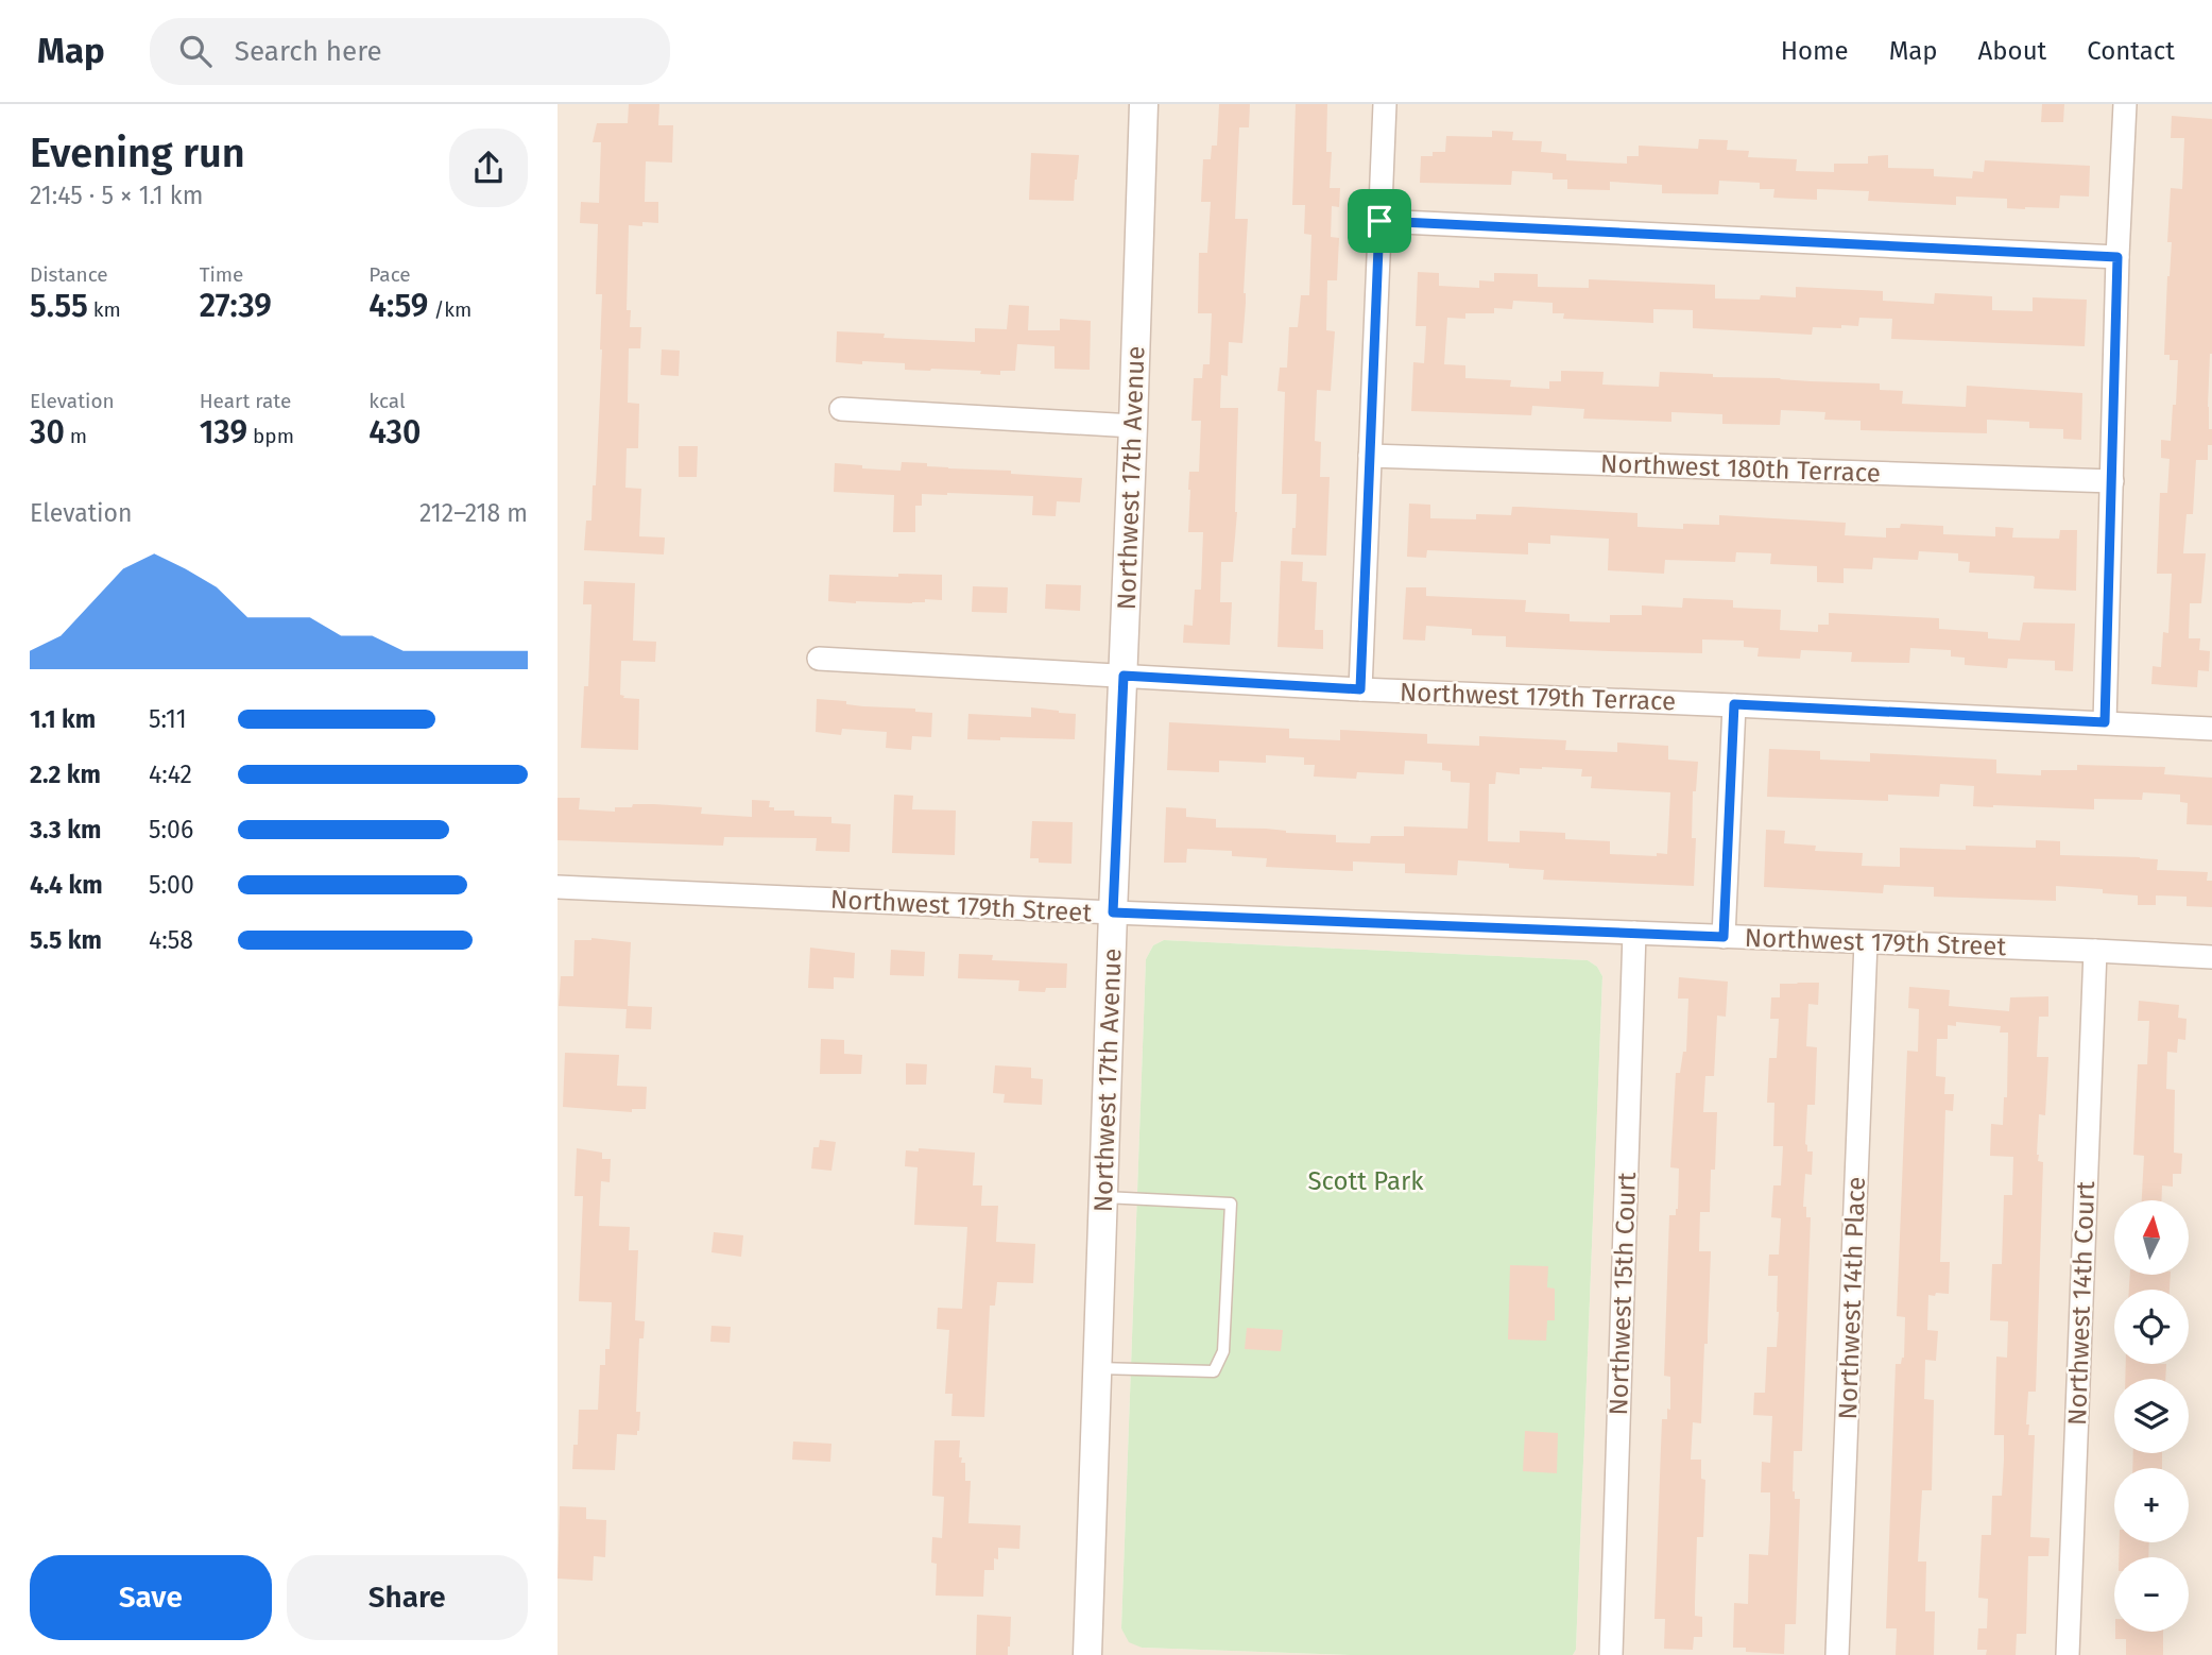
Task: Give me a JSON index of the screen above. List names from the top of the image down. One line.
{"streets":{"street":["Northwest 180th Terrace","Northwest 17th Avenue","Northwest 179th Terrace","Northwest 179th Street","Northwest 15th Court","Northwest 14th Place","Northwest 14th Court"]},"crossings":[["Northwest 17th Avenue","Northwest 179th Terrace"],["Northwest 17th Avenue","Northwest 179th Street"],["Northwest 179th Street","Northwest 15th Court"],["Northwest 179th Street","Northwest 14th Place"],["Northwest 179th Street","Northwest 14th Court"]],"parks":["Scott Park"],"north":"top","page":{"header":"Map","search":"Search here","nav":["Home","Map","About","Contact"],"heading":["Evening run","21:45 · 5 × 1.1 km"],"stats":[["Distance","5.55 km"],["Time","27:39"],["Pace","4:59 /km"],["Elevation","30 m"],["Heart rate","139 bpm"],["kcal","430"]],"chart":["Elevation","212–218 m"],"list":[{"name":"1.1 km","note":"5:11"},{"name":"2.2 km","note":"4:42"},{"name":"3.3 km","note":"5:06"},{"name":"4.4 km","note":"5:00"},{"name":"5.5 km","note":"4:58"}],"map_buttons":["+","−"],"buttons":["Save","Share"]}}
